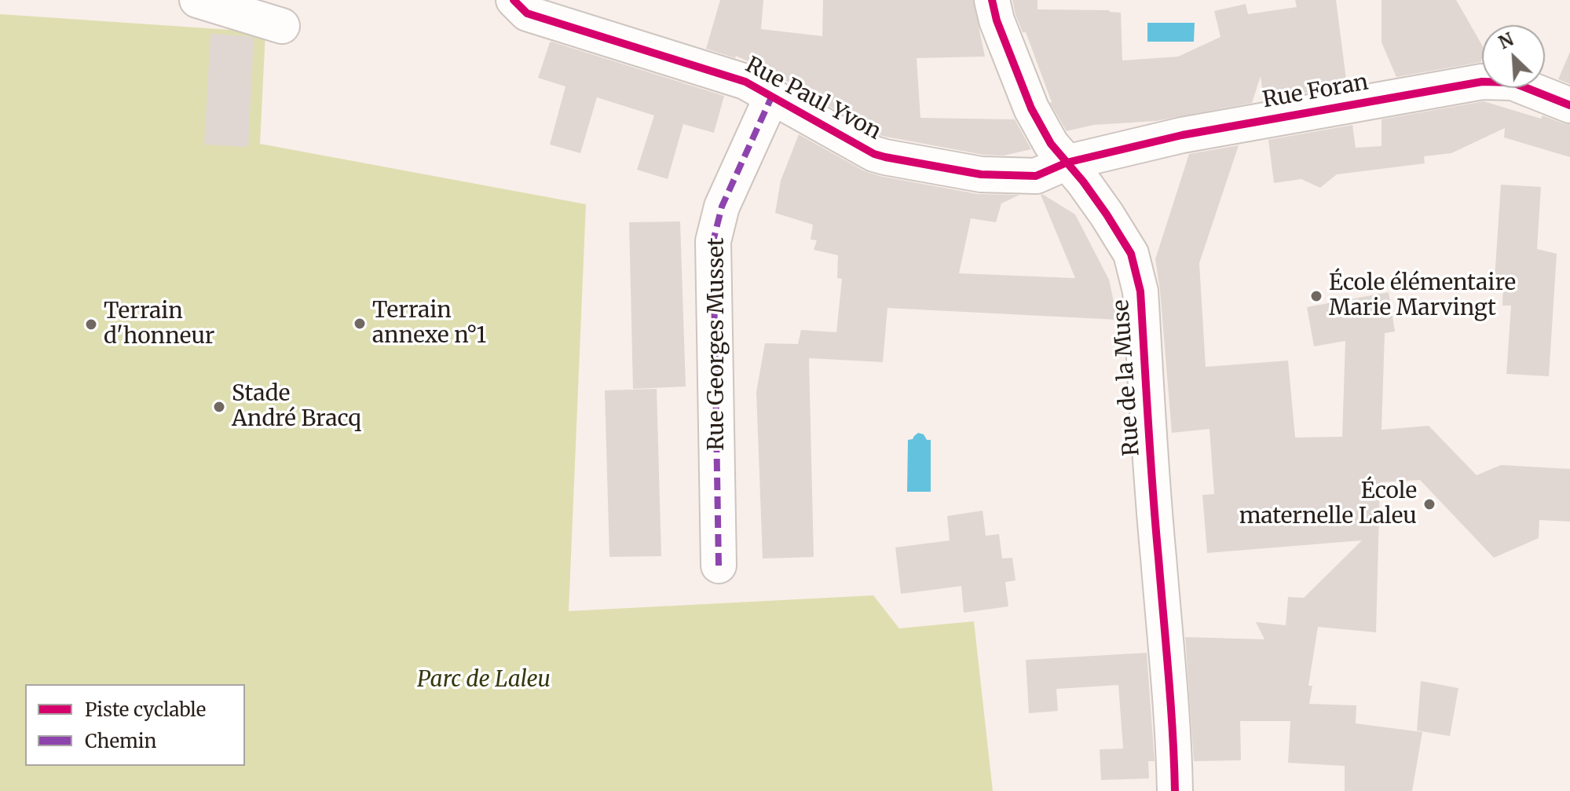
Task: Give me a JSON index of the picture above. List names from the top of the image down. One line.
{"streets":{"street":["Rue Foran","Rue Paul Yvon","Rue Georges Musset","Rue de la Muse"]},"crossings":[["Rue Foran","Rue Paul Yvon"],["Rue Foran","Rue de la Muse"],["Rue Paul Yvon","Rue Georges Musset"],["Rue Paul Yvon","Rue de la Muse"]],"parks":["Parc de Laleu"],"places":["École élémentaire Marie Marvingt","Terrain annexe n°1","Terrain d'honneur","Stade André Bracq","École maternelle Laleu"],"legend":["Piste cyclable","Chemin"],"north":"top left"}
